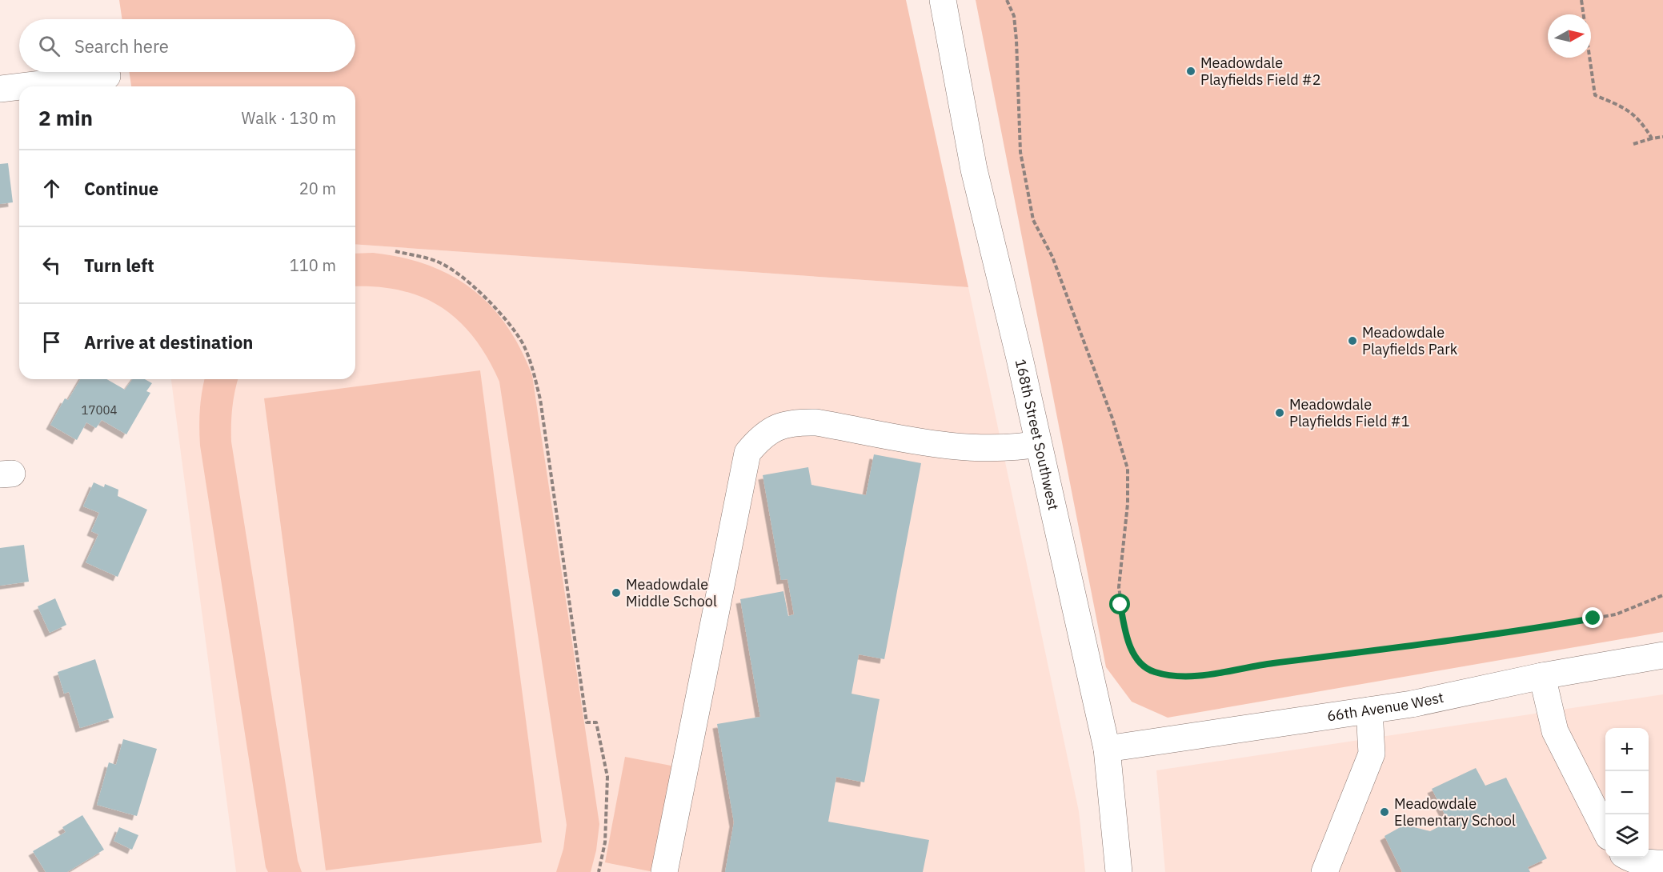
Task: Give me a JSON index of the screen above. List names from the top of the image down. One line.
{"streets":{"street":["168th Street Southwest","66th Avenue West"]},"crossings":[["168th Street Southwest","66th Avenue West"]],"places":["Meadowdale Playfields Field #2","Meadowdale Playfields Park","Meadowdale Playfields Field #1","Meadowdale Middle School","Meadowdale Elementary School"],"house_numbers":["17004"],"north":"right","page":{"search":"Search here","heading":["2 min","Walk · 130 m"],"list":[["Continue","20 m"],["Turn left","110 m"],"Arrive at destination"],"map_buttons":["+","−"]}}
